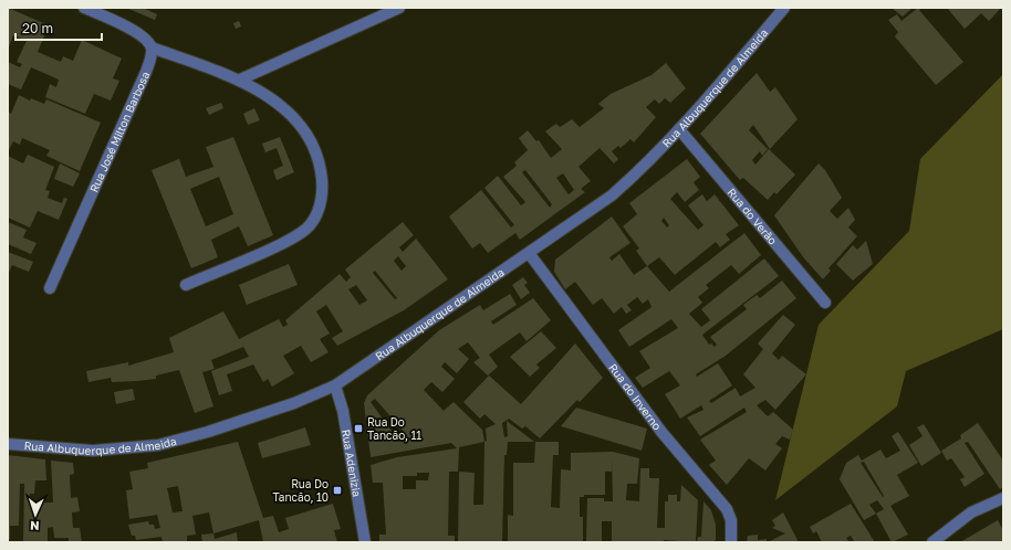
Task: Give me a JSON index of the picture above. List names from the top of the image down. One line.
{"streets":{"street":["Rua Albuquerque de Almeida","Rua José Milton Barbosa","Rua do Verão","Rua do Inverno","Rua Adenizia"]},"crossings":[["Rua Albuquerque de Almeida","Rua do Verão"],["Rua Albuquerque de Almeida","Rua do Inverno"],["Rua Albuquerque de Almeida","Rua Adenizia"]],"places":{"transit":["Rua Do Tancão, 11","Rua Do Tancão, 10"]},"scale_bar":"20 m","north":"bottom"}
